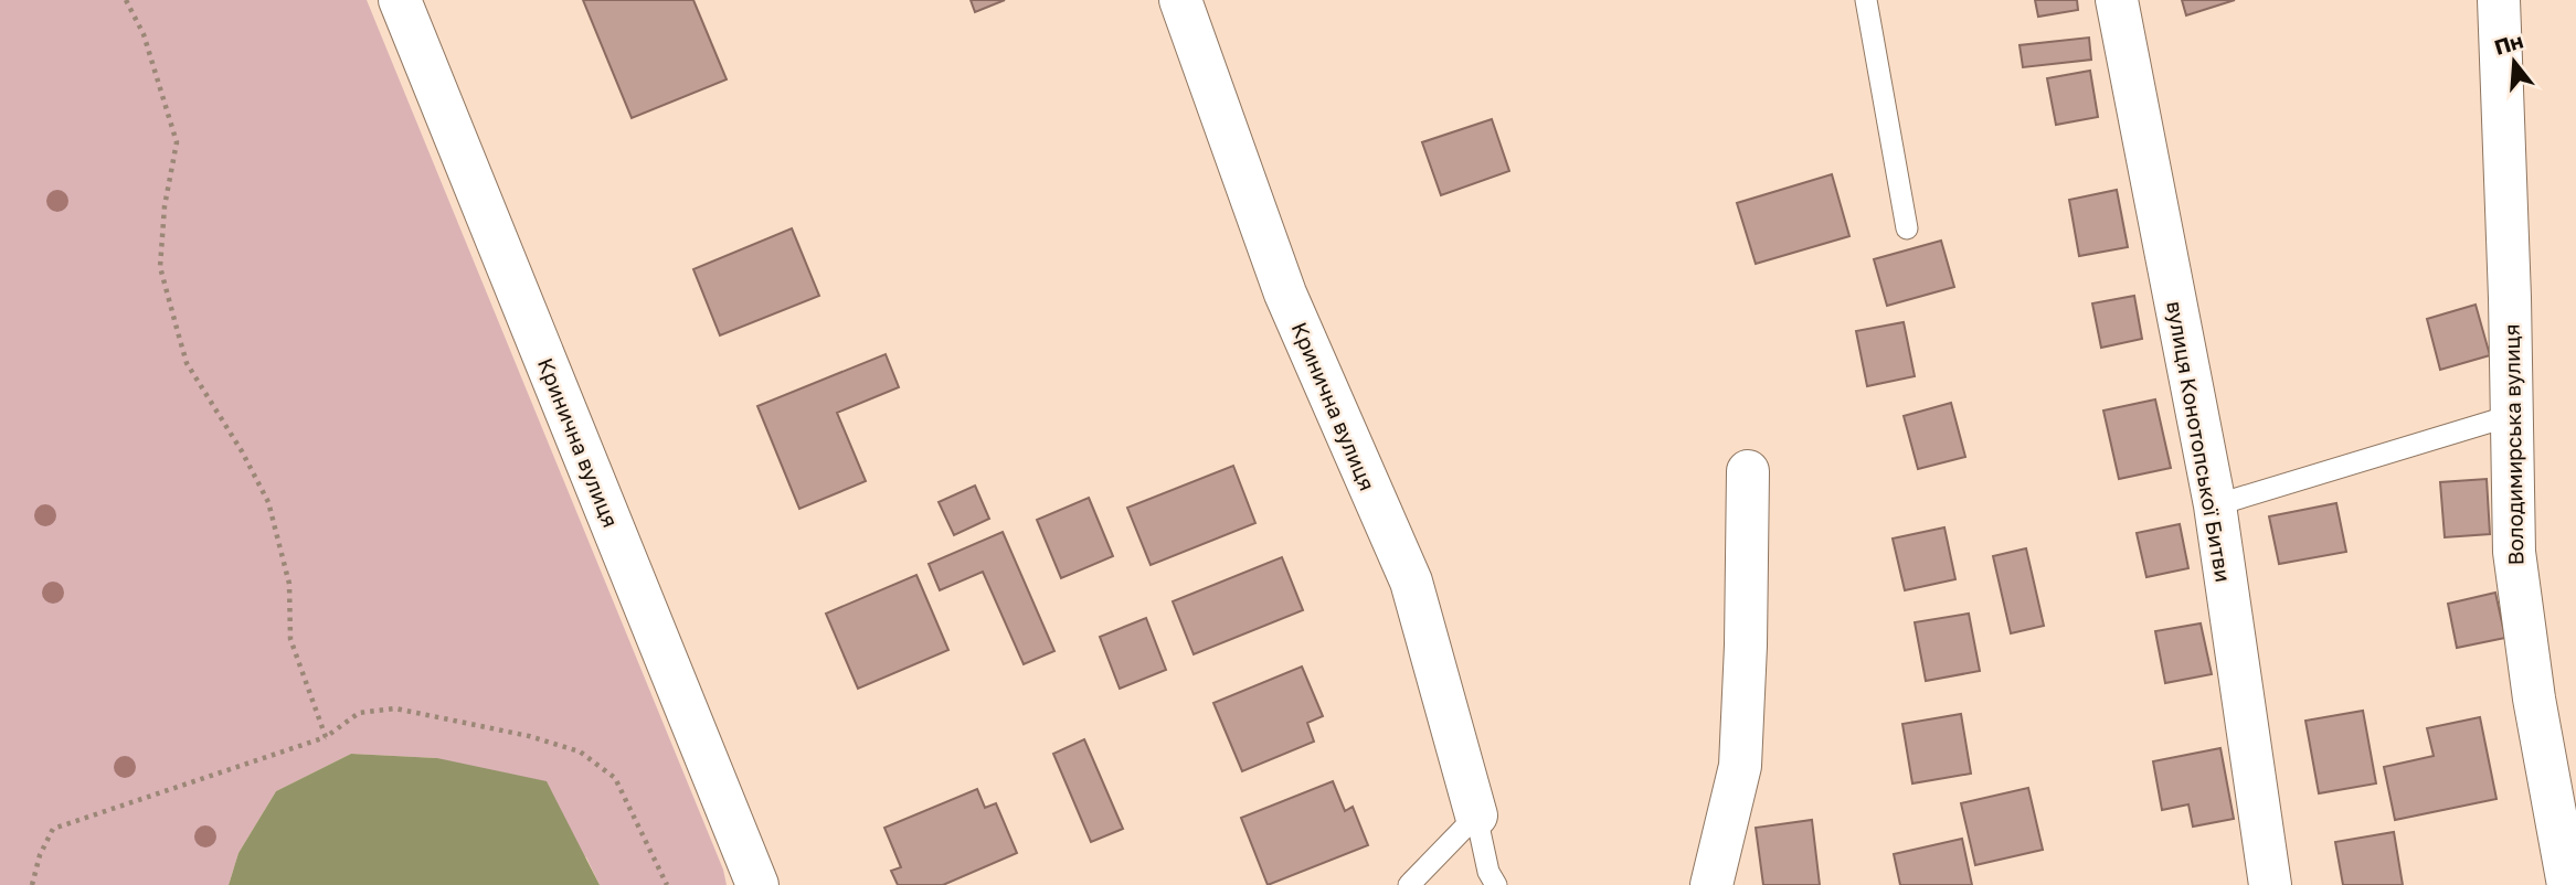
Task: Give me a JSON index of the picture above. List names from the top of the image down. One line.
{"streets":{"street":["Кринична вулиця","вулиця Конотопської Битви","Володимирська вулиця"]},"north":"top"}
